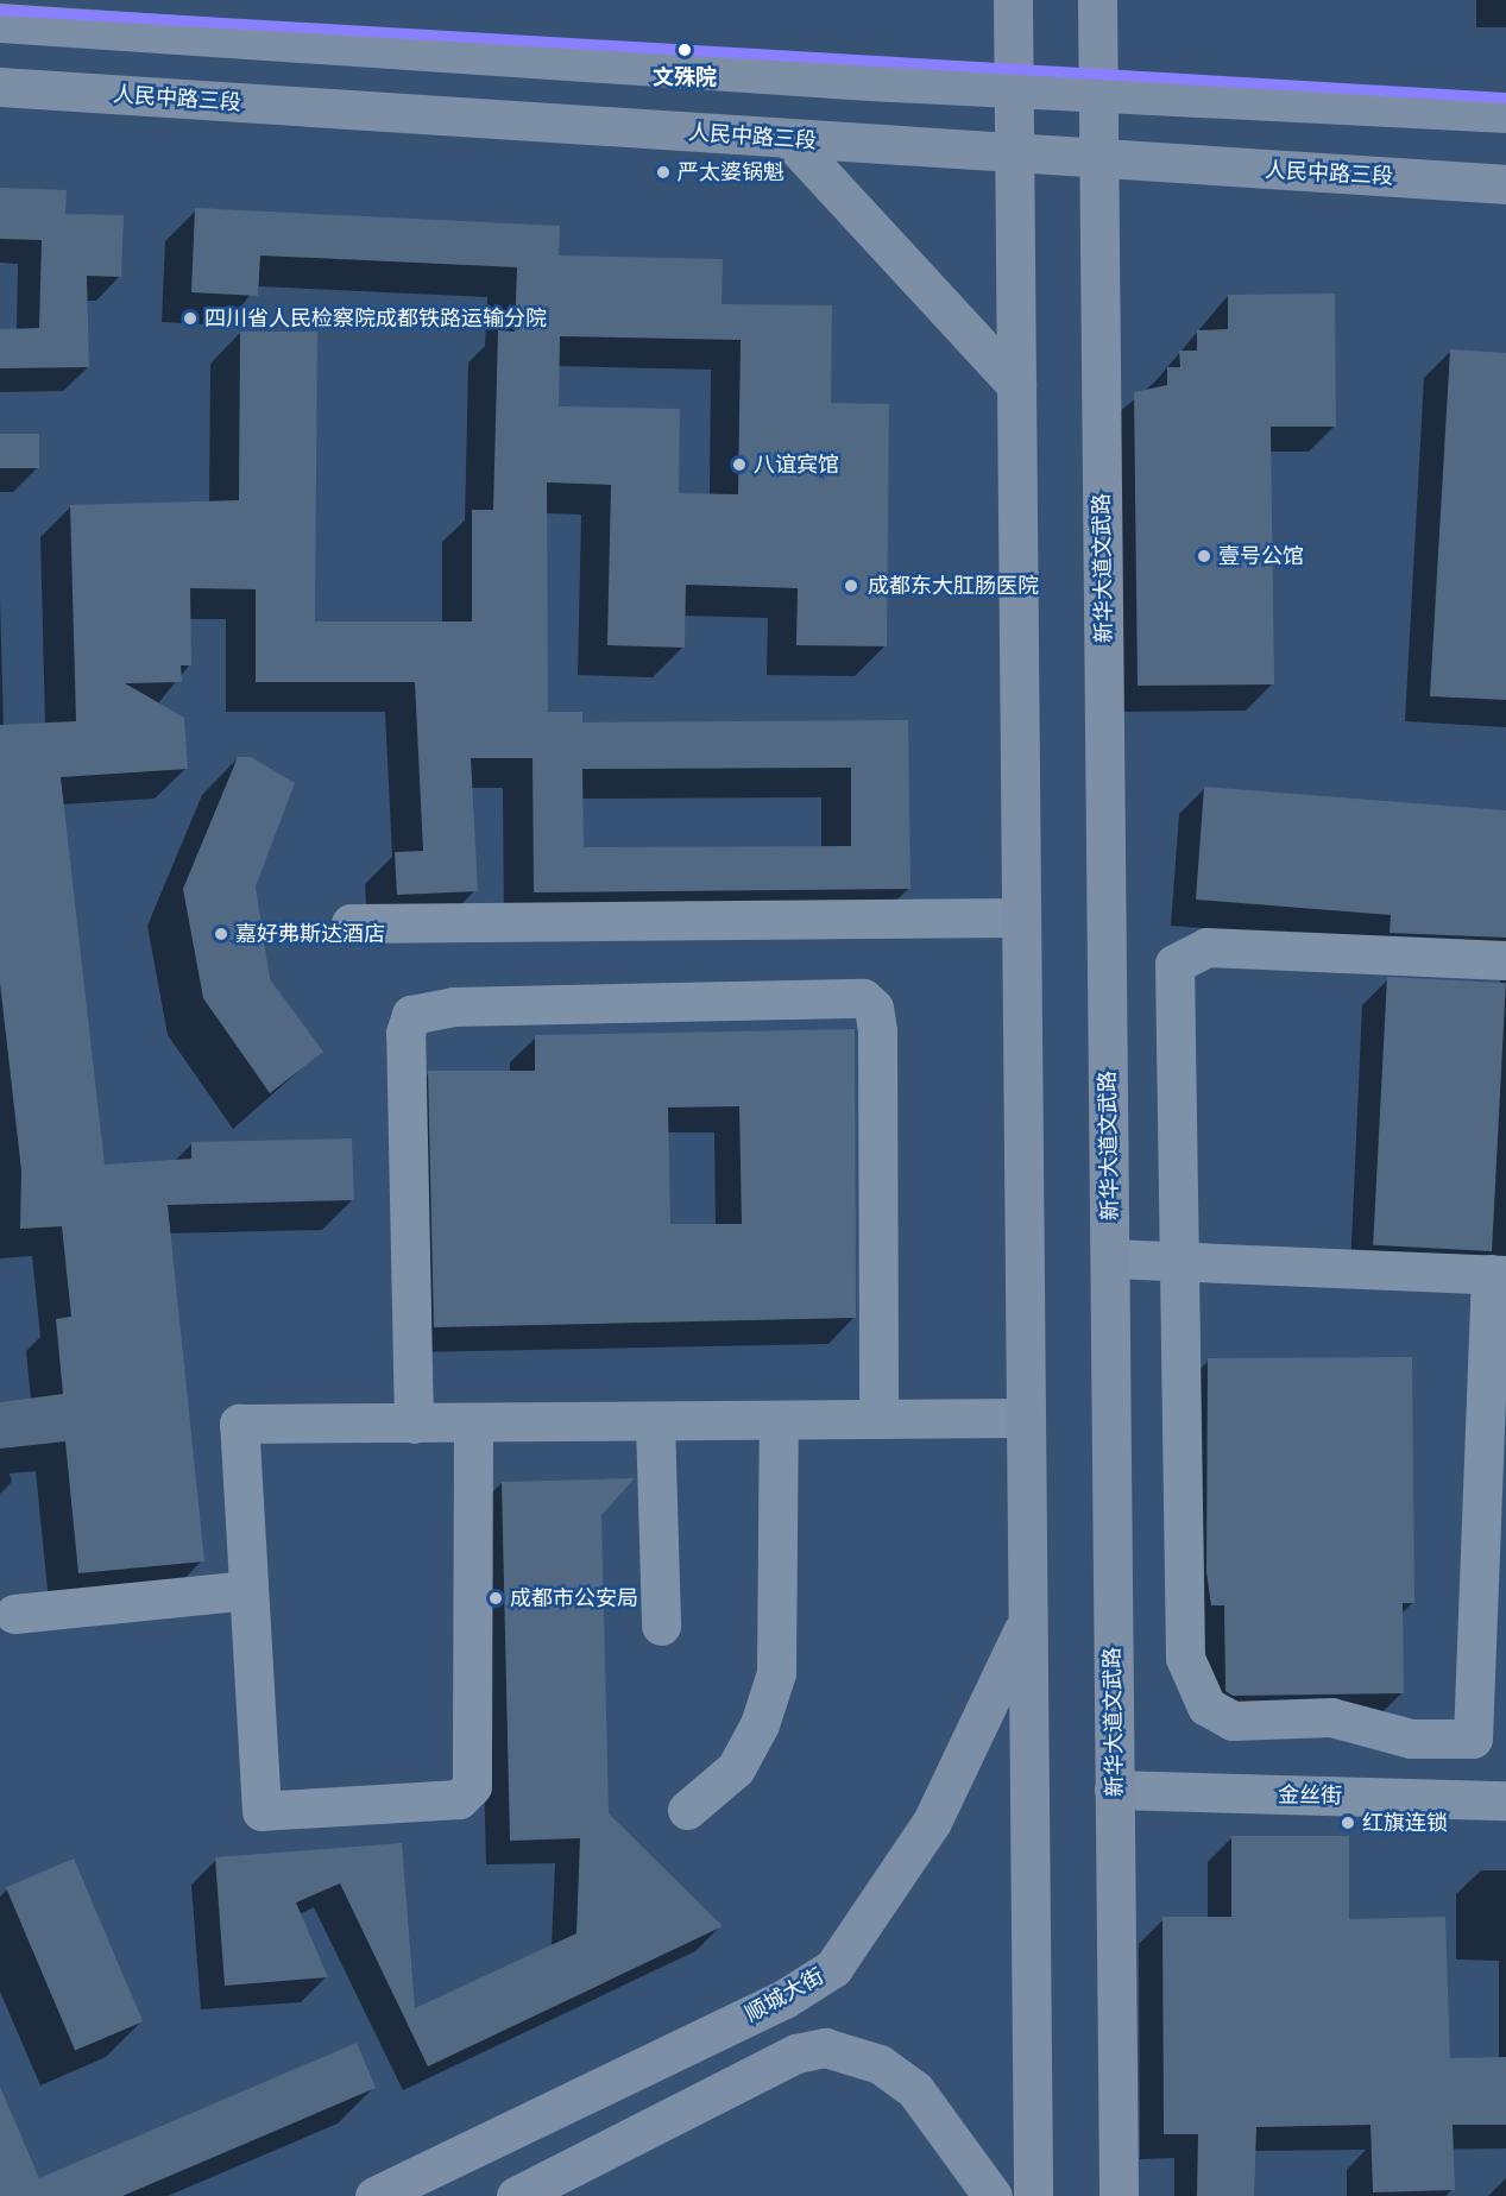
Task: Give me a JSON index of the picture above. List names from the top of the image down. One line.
{"streets":{"main road":["人民中路三段","新华大道文武路","顺城大街"],"street":["金丝街"]},"crossings":[["人民中路三段","新华大道文武路"],["新华大道文武路","金丝街"]],"places":["文殊院","严太婆锅魁","四川省人民检察院成都铁路运输分院","八谊宾馆","壹号公馆","成都东大肛肠医院","嘉好弗斯达酒店","成都市公安局","红旗连锁"]}
